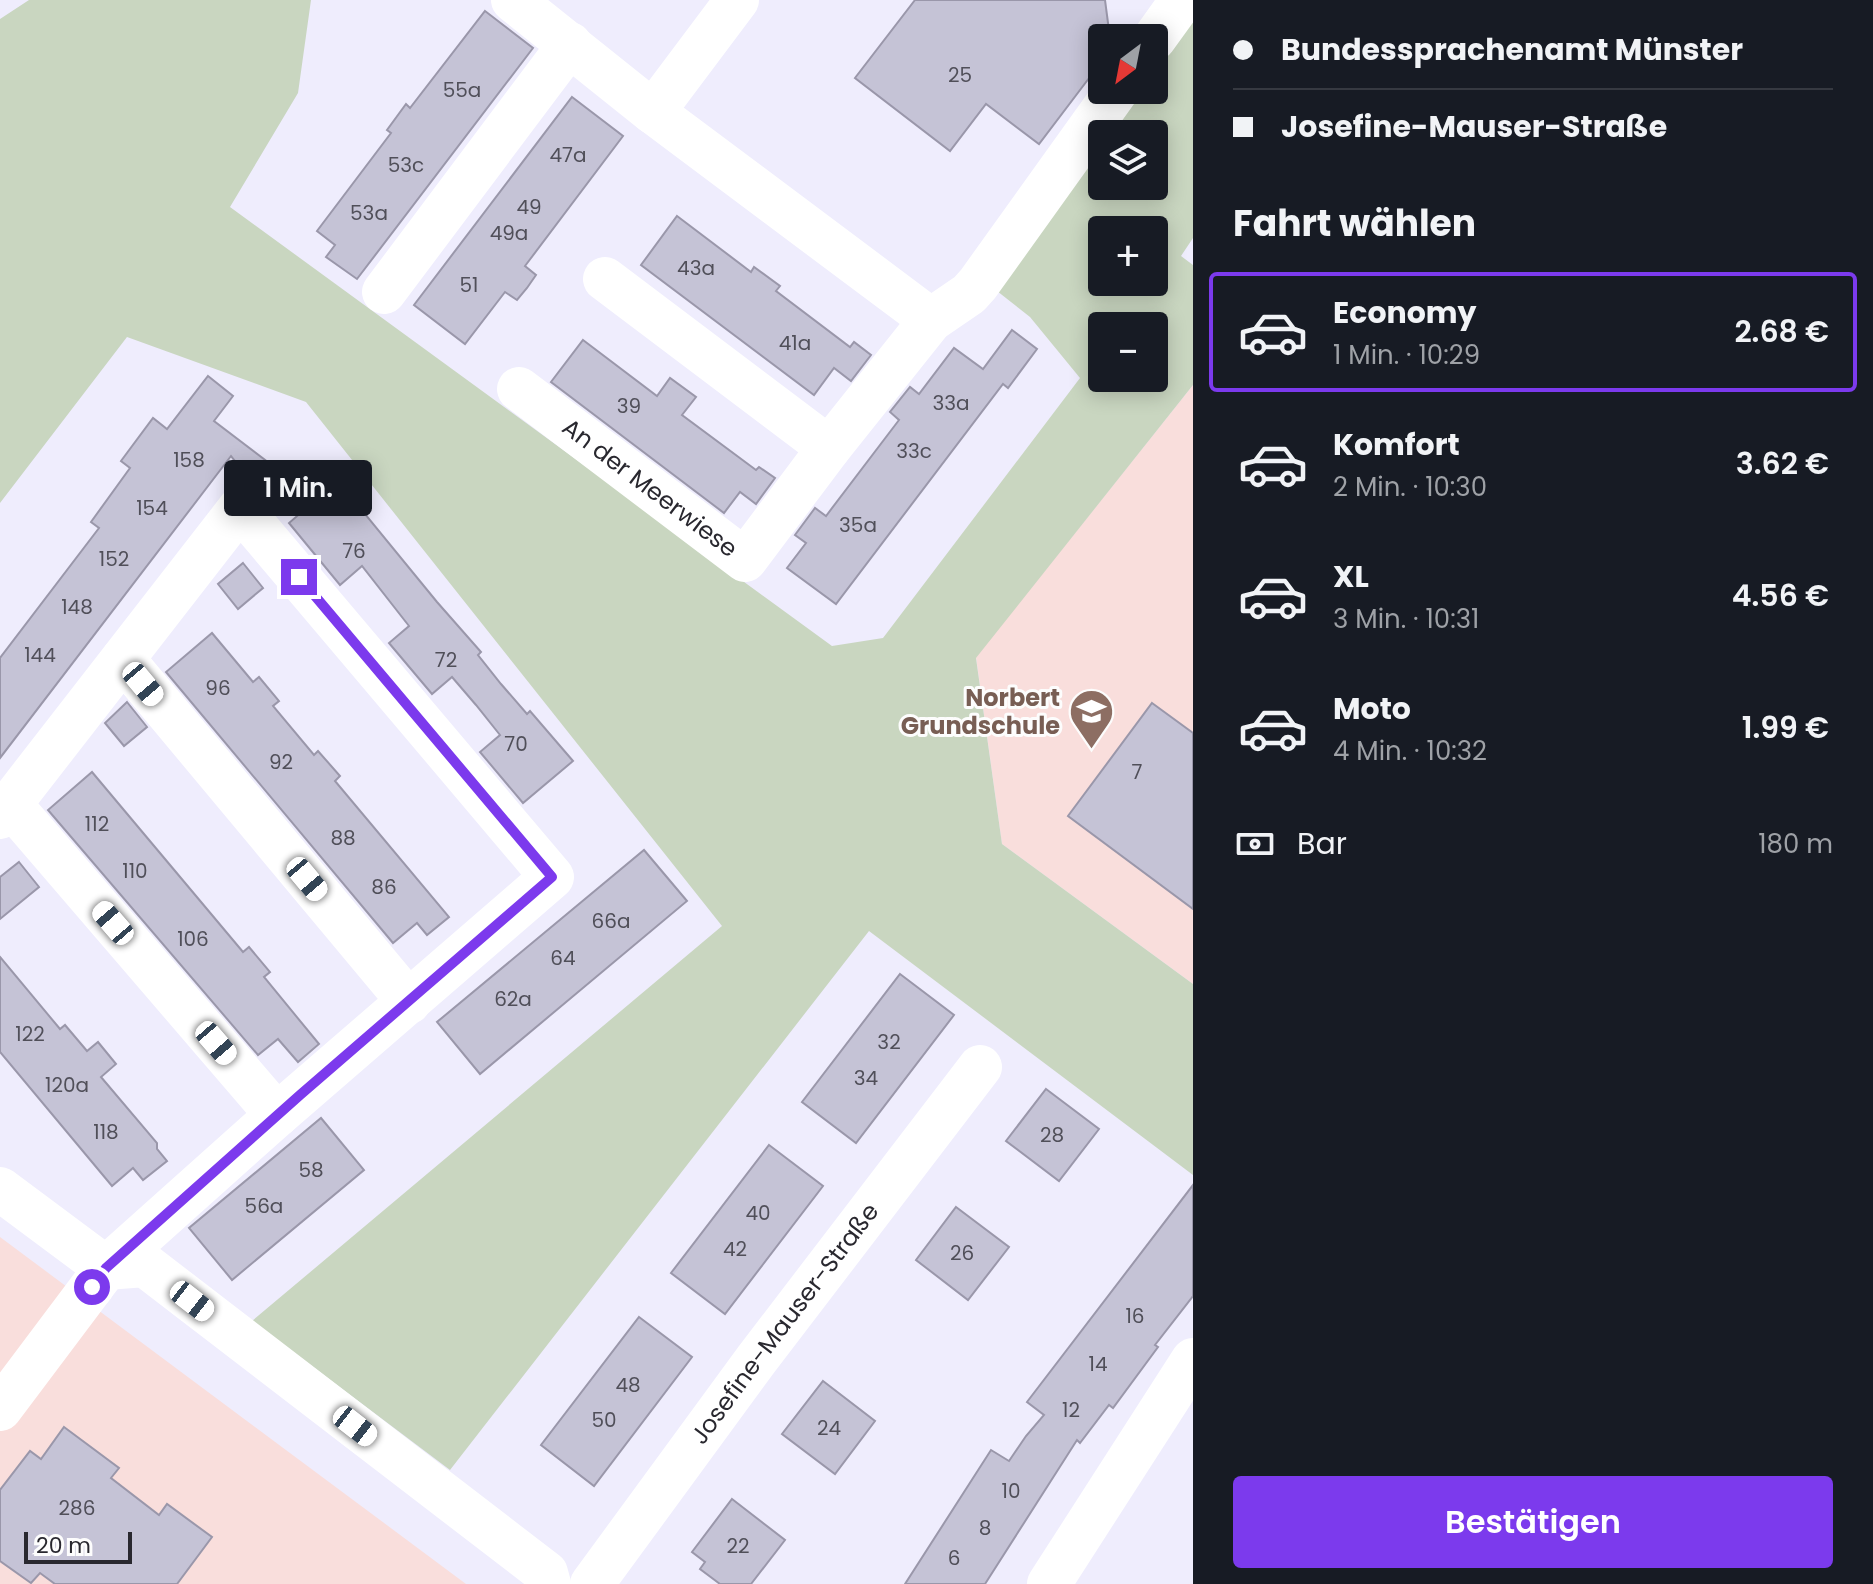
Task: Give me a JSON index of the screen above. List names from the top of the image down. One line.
{"streets":{"street":["An der Meerwiese","Josefine-Mauser-Straße"]},"places":{"school or university":["Norbert Grundschule"]},"house_numbers":["25","55a","47a","53c","49","53a","49a","43a","51","41a","33a","39","33c","158","154","35a","76","152","148","144","72","96","70","92","7","112","88","110","86","66a","106","64","62a","122","32","34","120a","118","28","58","56a","40","42","26","16","14","48","12","50","24","10","286","8","22","6"],"scale_bar":"20 m","north":"bottom left","page":{"banner":["Bundessprachenamt Münster","Josefine-Mauser-Straße"],"map_buttons":["+","−"],"heading":"Fahrt wählen","list":[{"name":"Economy","note":"1 Min. · 10:29","value":"2.68 €"},{"name":"Komfort","note":"2 Min. · 10:30","value":"3.62 €"},{"name":"XL","note":"3 Min. · 10:31","value":"4.56 €"},{"name":"Moto","note":"4 Min. · 10:32","value":"1.99 €"}],"bubble":"1 Min.","pay":["Bar","180 m"],"buttons":"Bestätigen","scale":"20 m"}}
